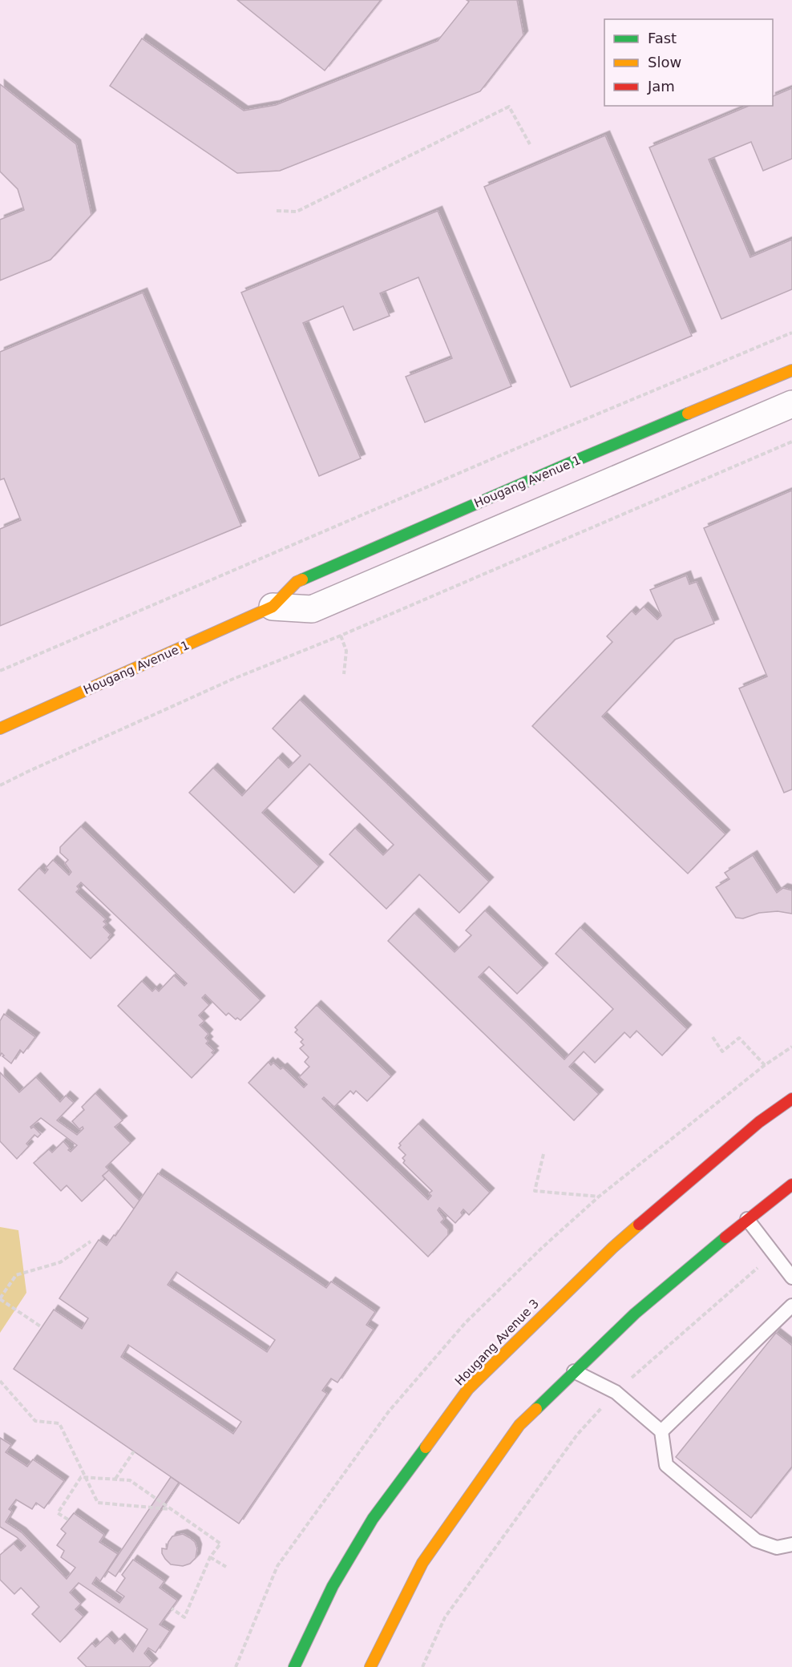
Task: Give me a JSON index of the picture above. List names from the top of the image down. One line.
{"streets":{"main road":["Hougang Avenue 1","Hougang Avenue 3"]},"legend":["Fast","Slow","Jam"]}
